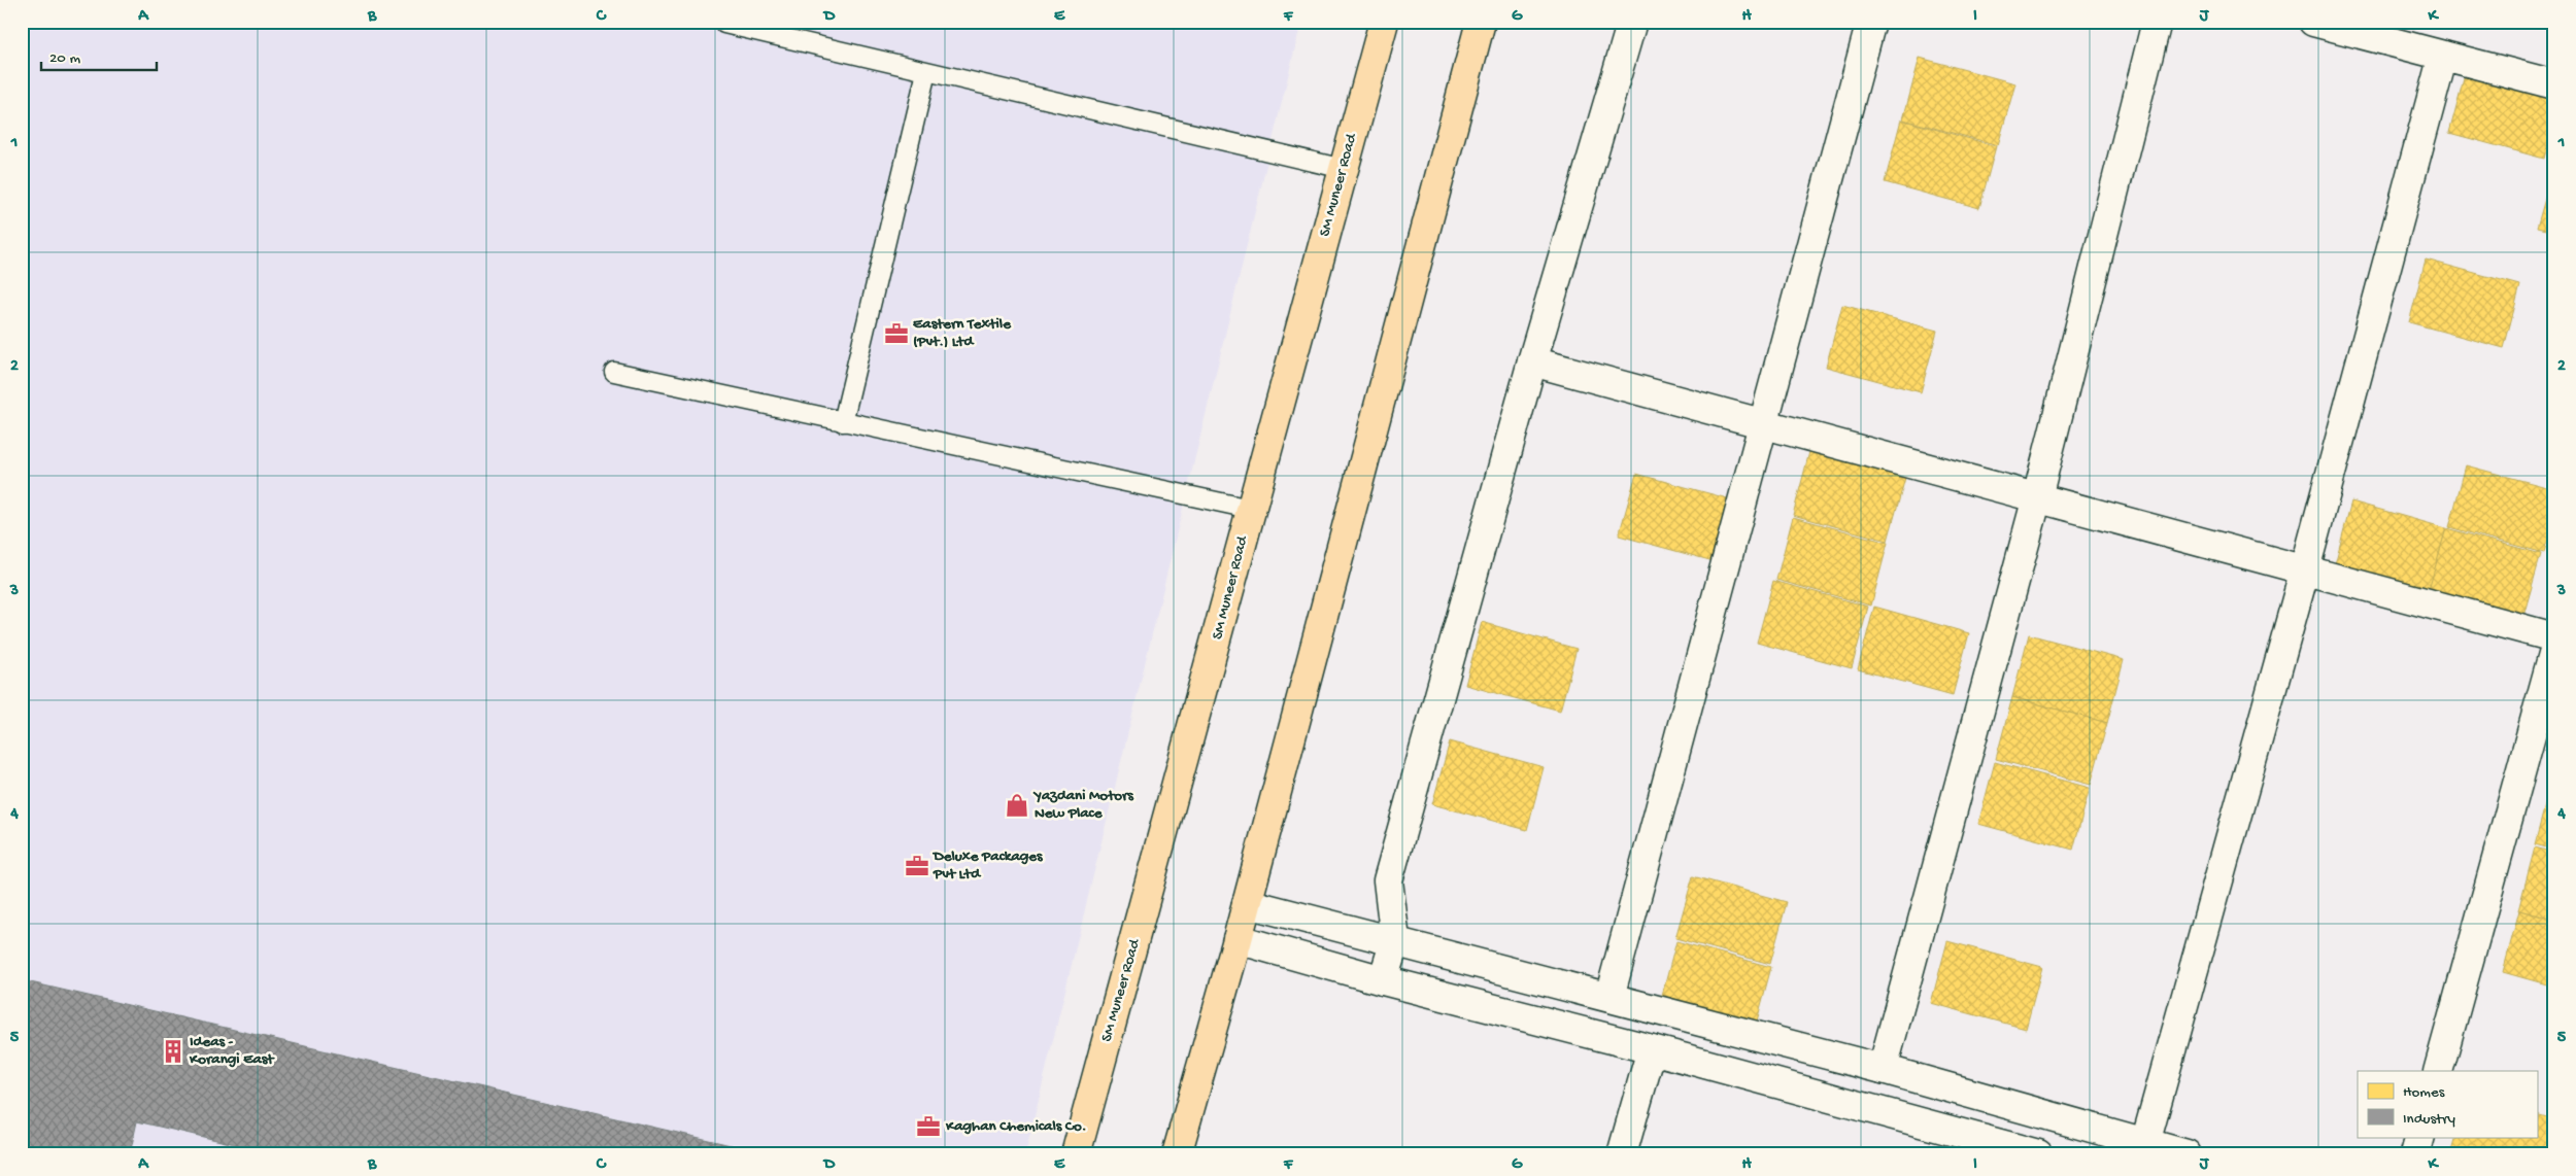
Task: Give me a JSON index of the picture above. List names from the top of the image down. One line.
{"streets":{"main road":["SM Muneer Road"]},"places":{"office":["Eastern Textile (Pvt.) Ltd","Deluxe Packages Pvt Ltd","Kaghan Chemicals Co."],"shop":["Yazdani Motors New Place"],"building":["Ideas - Korangi East"]},"legend":["Homes","Industry"],"scale_bar":"20 m","grid":{"columns":["A","B","C","D","E","F","G","H","I","J","K"],"rows":["1","2","3","4","5"]}}
